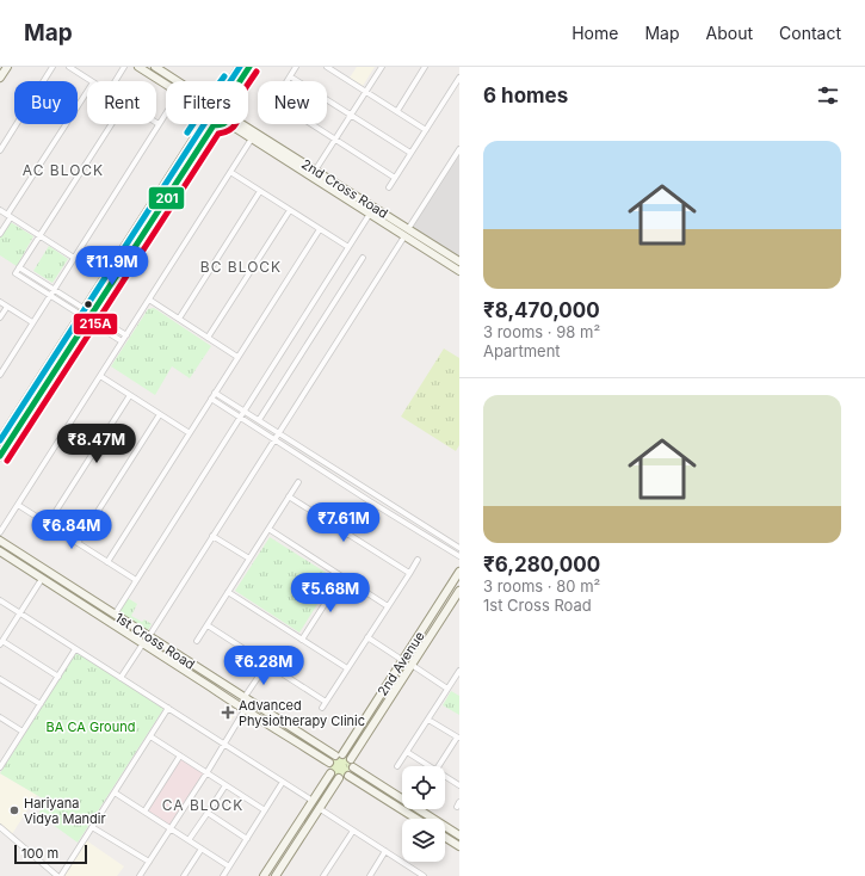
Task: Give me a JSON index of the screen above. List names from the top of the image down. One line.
{"streets":{"street":["2nd Cross Road","1st Cross Road","2nd Avenue"]},"crossings":[["1st Cross Road","2nd Avenue"]],"districts":["AC BLOCK","BC BLOCK","CA BLOCK"],"parks":["BA CA Ground"],"places":{"health":["Advanced Physiotherapy Clinic"],"other":["Hariyana Vidya Mandir"]},"lines":["transit line 201","transit line 215A"],"scale_bar":"100 m","page":{"header":"Map","nav":["Home","Map","About","Contact"],"heading":"6 homes","chip":["Buy","Rent","Filters","New"],"list":[{"name":"₹8,470,000","note":"3 rooms · 98 m² · Apartment"},{"name":"₹6,280,000","note":"3 rooms · 80 m² · 1st Cross Road"}],"price":["₹11.9M","₹8.47M","₹7.61M","₹6.84M","₹5.68M","₹6.28M"],"scale":"100 m"}}
